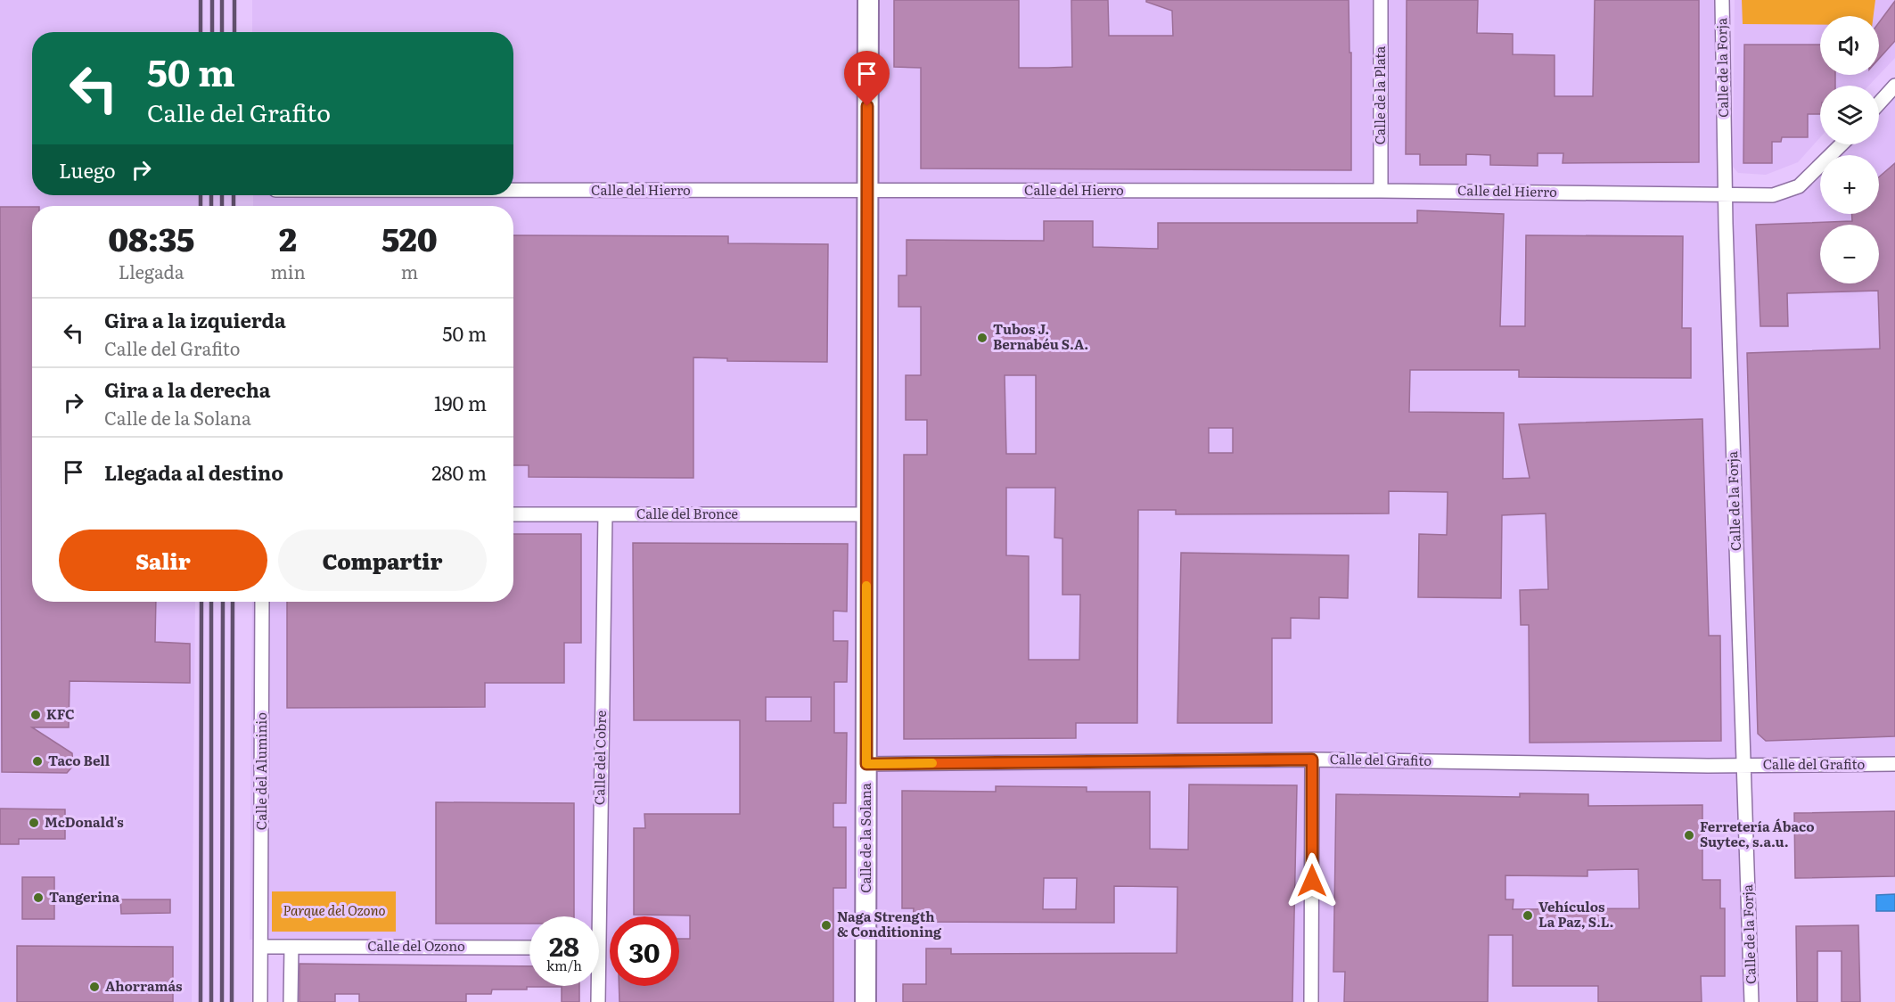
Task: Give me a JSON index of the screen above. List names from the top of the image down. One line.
{"streets":{"street":["Calle de la Forja","Calle de la Plata","Calle del Hierro","Calle del Bronce","Calle del Cobre","Calle del Grafito","Calle del Aluminio","Calle de la Solana","Calle del Ozono"]},"crossings":[["Calle de la Forja","Calle del Hierro"],["Calle de la Forja","Calle del Grafito"],["Calle de la Plata","Calle del Hierro"],["Calle del Hierro","Calle de la Solana"],["Calle del Bronce","Calle del Cobre"],["Calle del Bronce","Calle de la Solana"],["Calle del Grafito","Calle de la Solana"]],"parks":["Parque del Ozono"],"places":["Tubos J. Bernabéu S.A.","KFC","Taco Bell","McDonald's","Ferretería Ábaco Suytec, s.a.u.","Tangerina","Vehículos La Paz, S.L.","Naga Strength & Conditioning","Ahorramás"],"page":{"map_buttons":["+","−"],"turn":["50 m","Calle del Grafito"],"then":"Luego","eta":["08:35","Llegada","2","min","520","m"],"list":[{"name":"Gira a la izquierda","note":"Calle del Grafito","value":"50 m"},{"name":"Gira a la derecha","note":"Calle de la Solana","value":"190 m"},{"name":"Llegada al destino","value":"280 m"}],"buttons":["Salir","Compartir"],"speed":"28 km/h","limit":"30"}}
